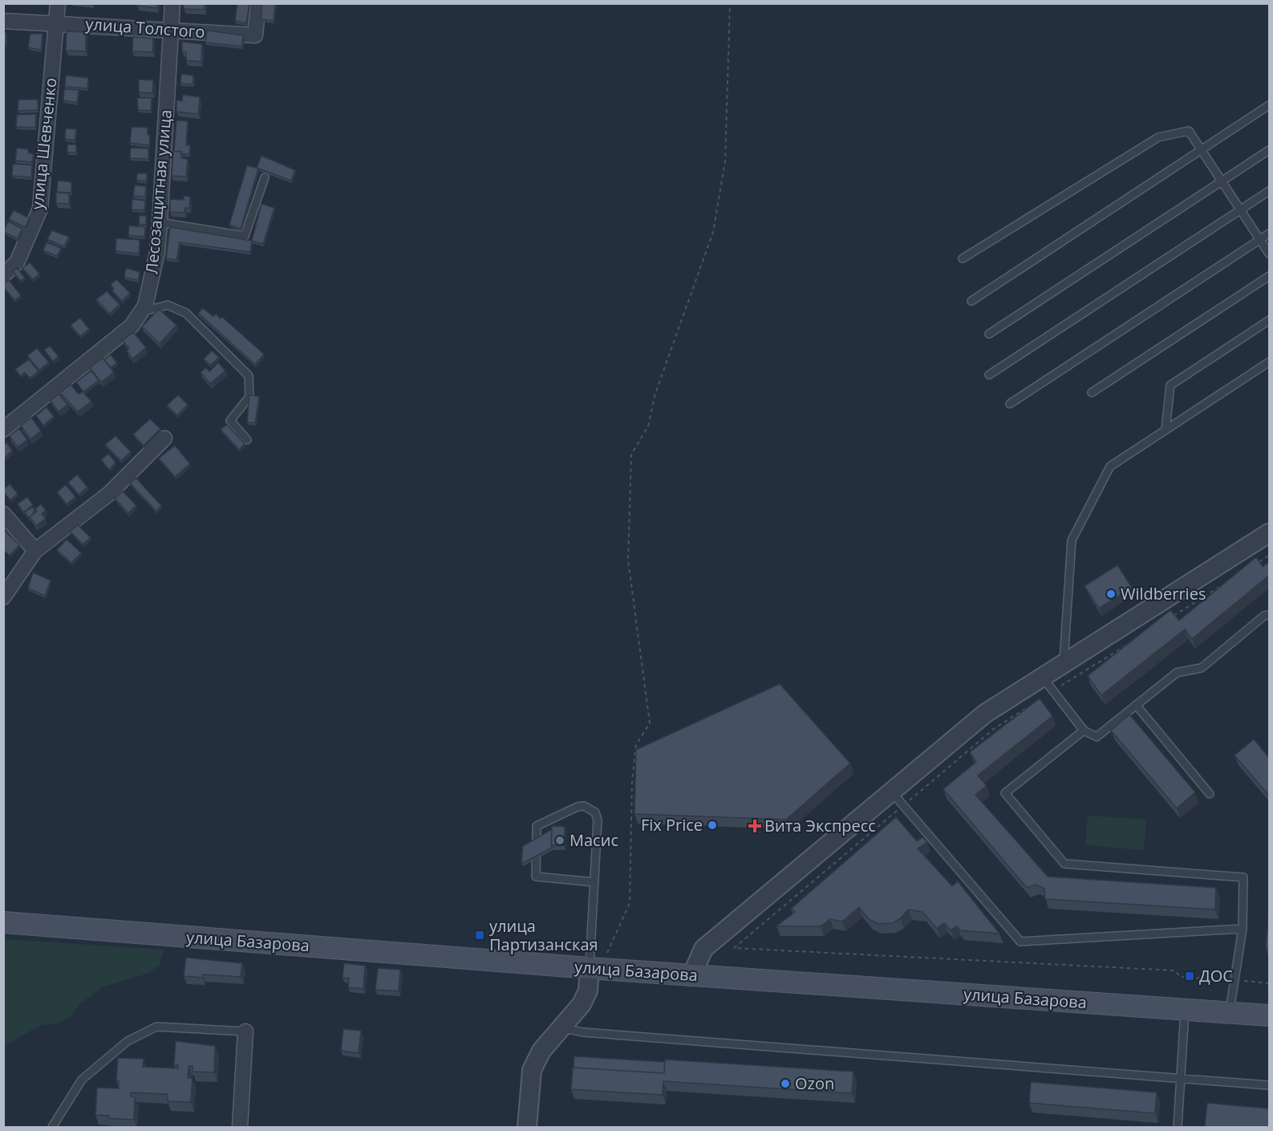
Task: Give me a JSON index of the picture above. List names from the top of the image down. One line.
{"streets":{"main road":["улица Базарова"],"street":["улица Толстого","улица Шевченко","Лесозащитная улица"]},"crossings":[["улица Толстого","улица Шевченко"],["улица Толстого","Лесозащитная улица"]],"places":{"other":["Wildberries","Fix Price","Масис","Ozon"],"health":["Вита Экспресс"],"transit":["улица Партизанская","ДОС"]}}
